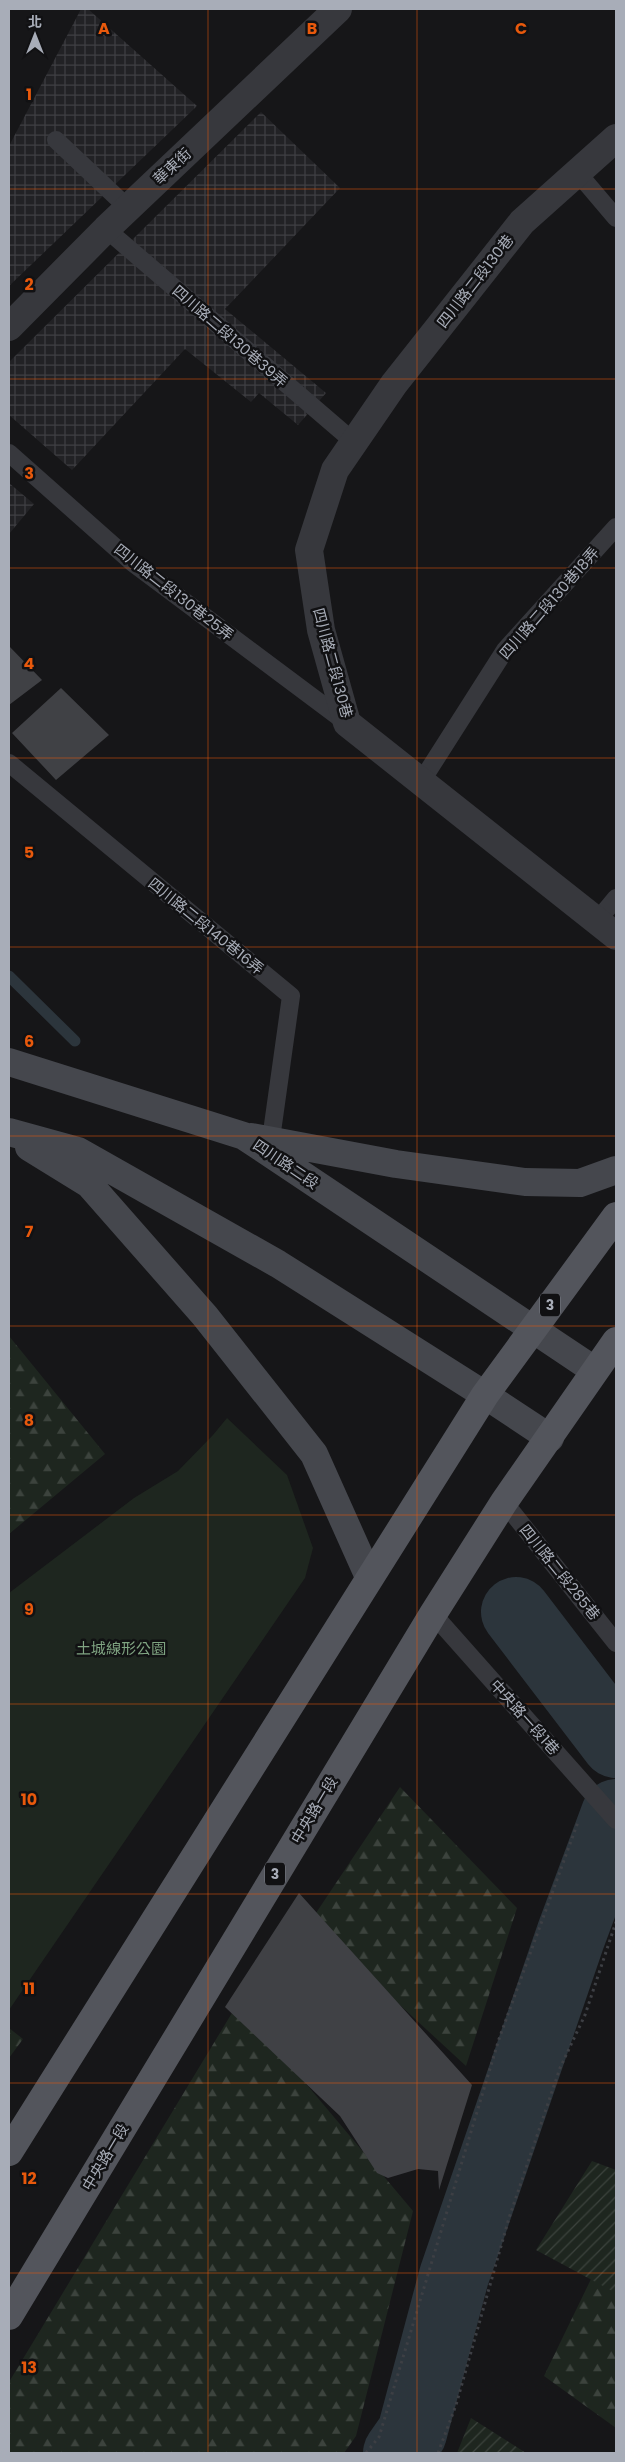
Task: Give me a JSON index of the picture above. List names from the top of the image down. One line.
{"streets":{"main road":["四川路二段","3","中央路一段"],"street":["華東街","四川路二段130巷"],"lane":["四川路二段130巷39弄","四川路二段130巷25弄","四川路二段130巷18弄","四川路二段140巷16弄","四川路二段285巷","中央路一段1巷"]},"crossings":[["華東街","四川路二段130巷39弄"],["四川路二段130巷","四川路二段130巷39弄"],["四川路二段130巷","四川路二段130巷25弄"],["四川路二段130巷","四川路二段130巷18弄"],["四川路二段","3"],["3","中央路一段"],["四川路二段285巷","中央路一段"],["中央路一段1巷","中央路一段"]],"parks":["土城線形公園"],"north":"top","grid":{"columns":["A","B","C"],"rows":["1","2","3","4","5","6","7","8","9","10","11","12","13"]}}
